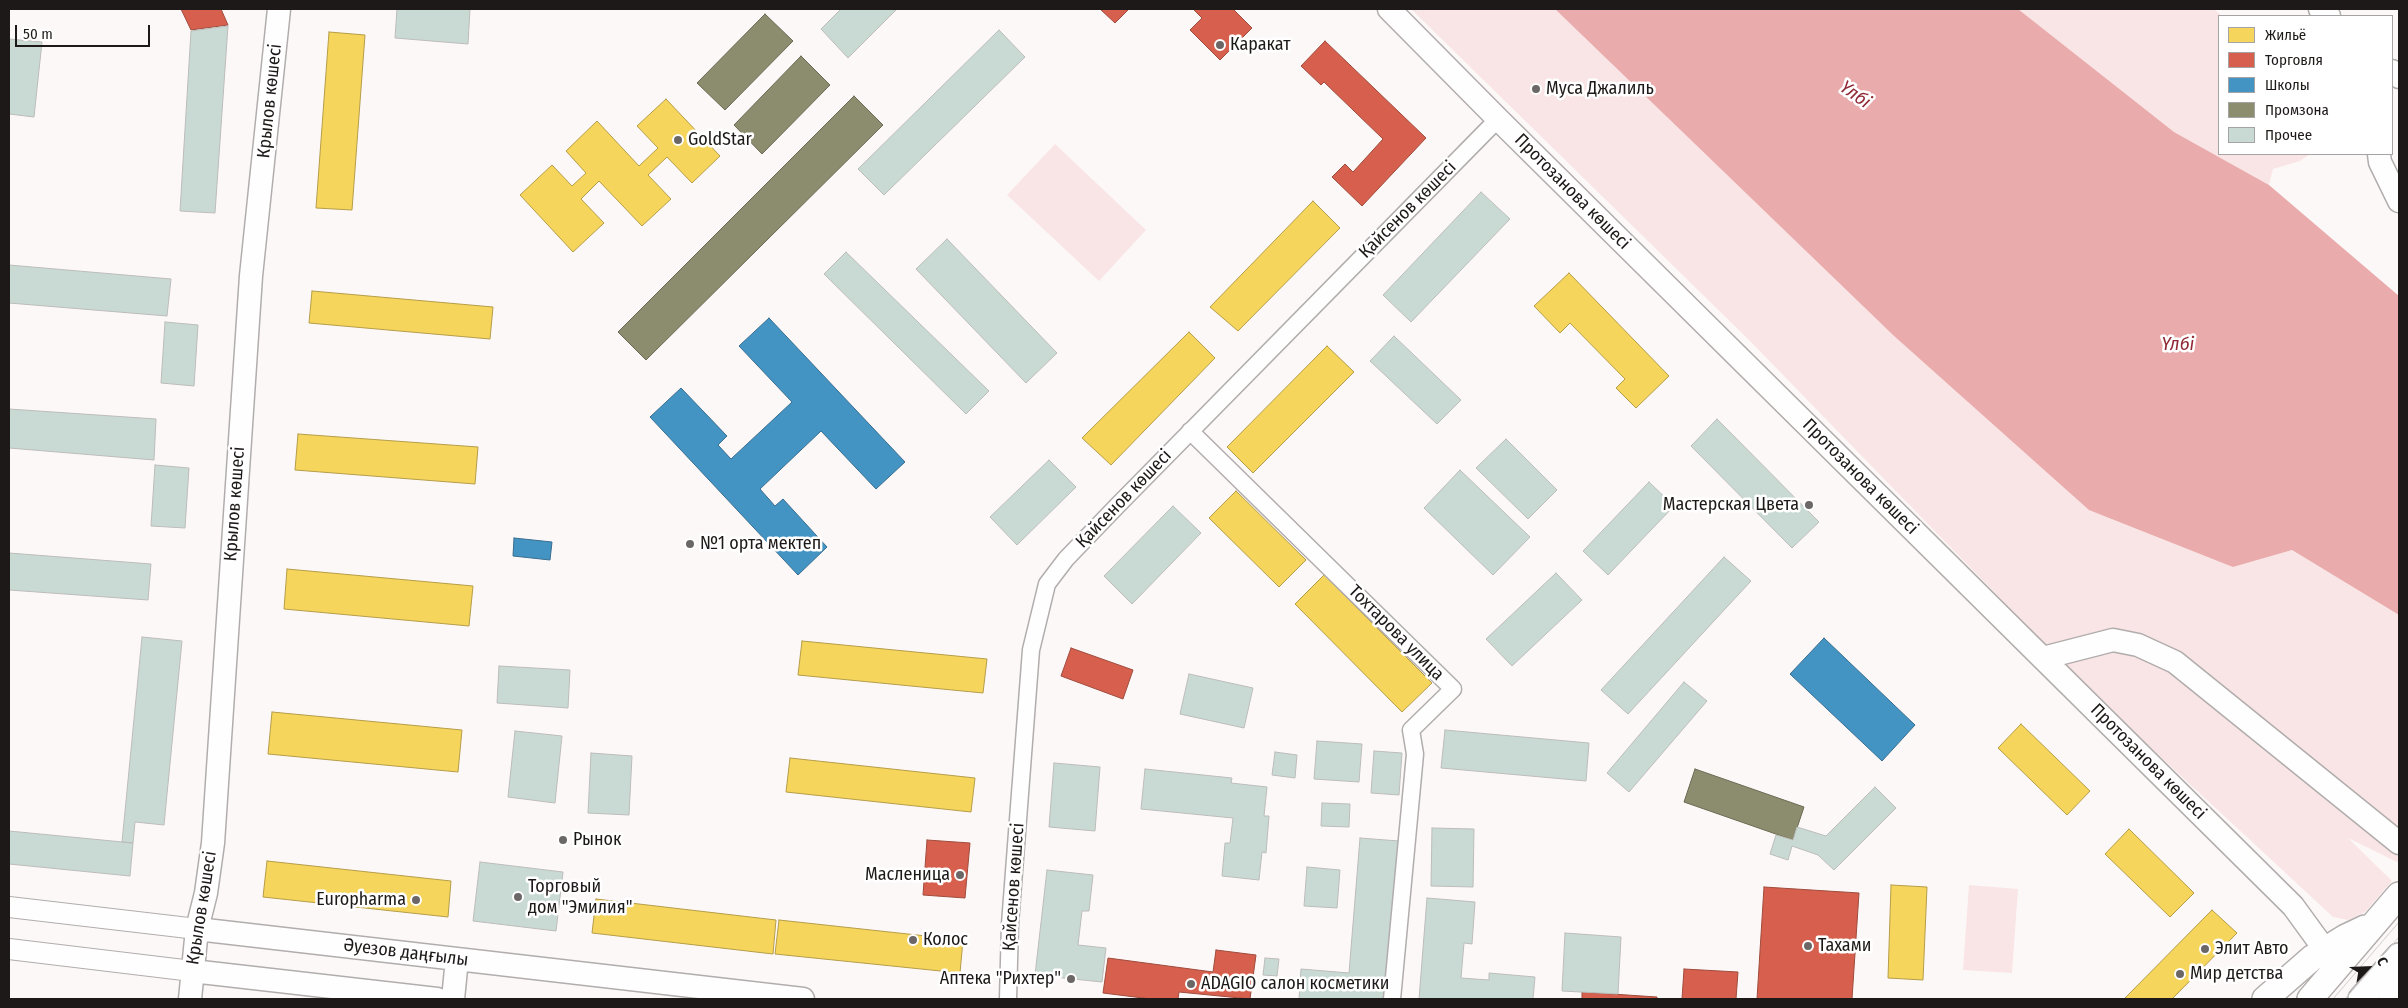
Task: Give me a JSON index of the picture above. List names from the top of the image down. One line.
{"streets":{"main road":["Крылов көшесі","Протозанова көшесі","Әуезов даңғылы"],"street":["Қайсенов көшесі","Тохтарова улица"]},"crossings":[["Крылов көшесі","Әуезов даңғылы"],["Протозанова көшесі","Қайсенов көшесі"],["Қайсенов көшесі","Тохтарова улица"]],"water":["Үлбі"],"places":["Каракат","Муса Джалиль","GoldStar","Мастерская Цвета","№1 орта мектеп","Рынок","Масленица","Торговый дом \"Эмилия\"","Europharma","Колос","Тахами","Элит Авто","Мир детства","Аптека \"Рихтер\"","ADAGIO салон косметики"],"legend":["Жильё","Торговля","Школы","Промзона","Прочее"],"scale_bar":"50 m","north":"top right"}
